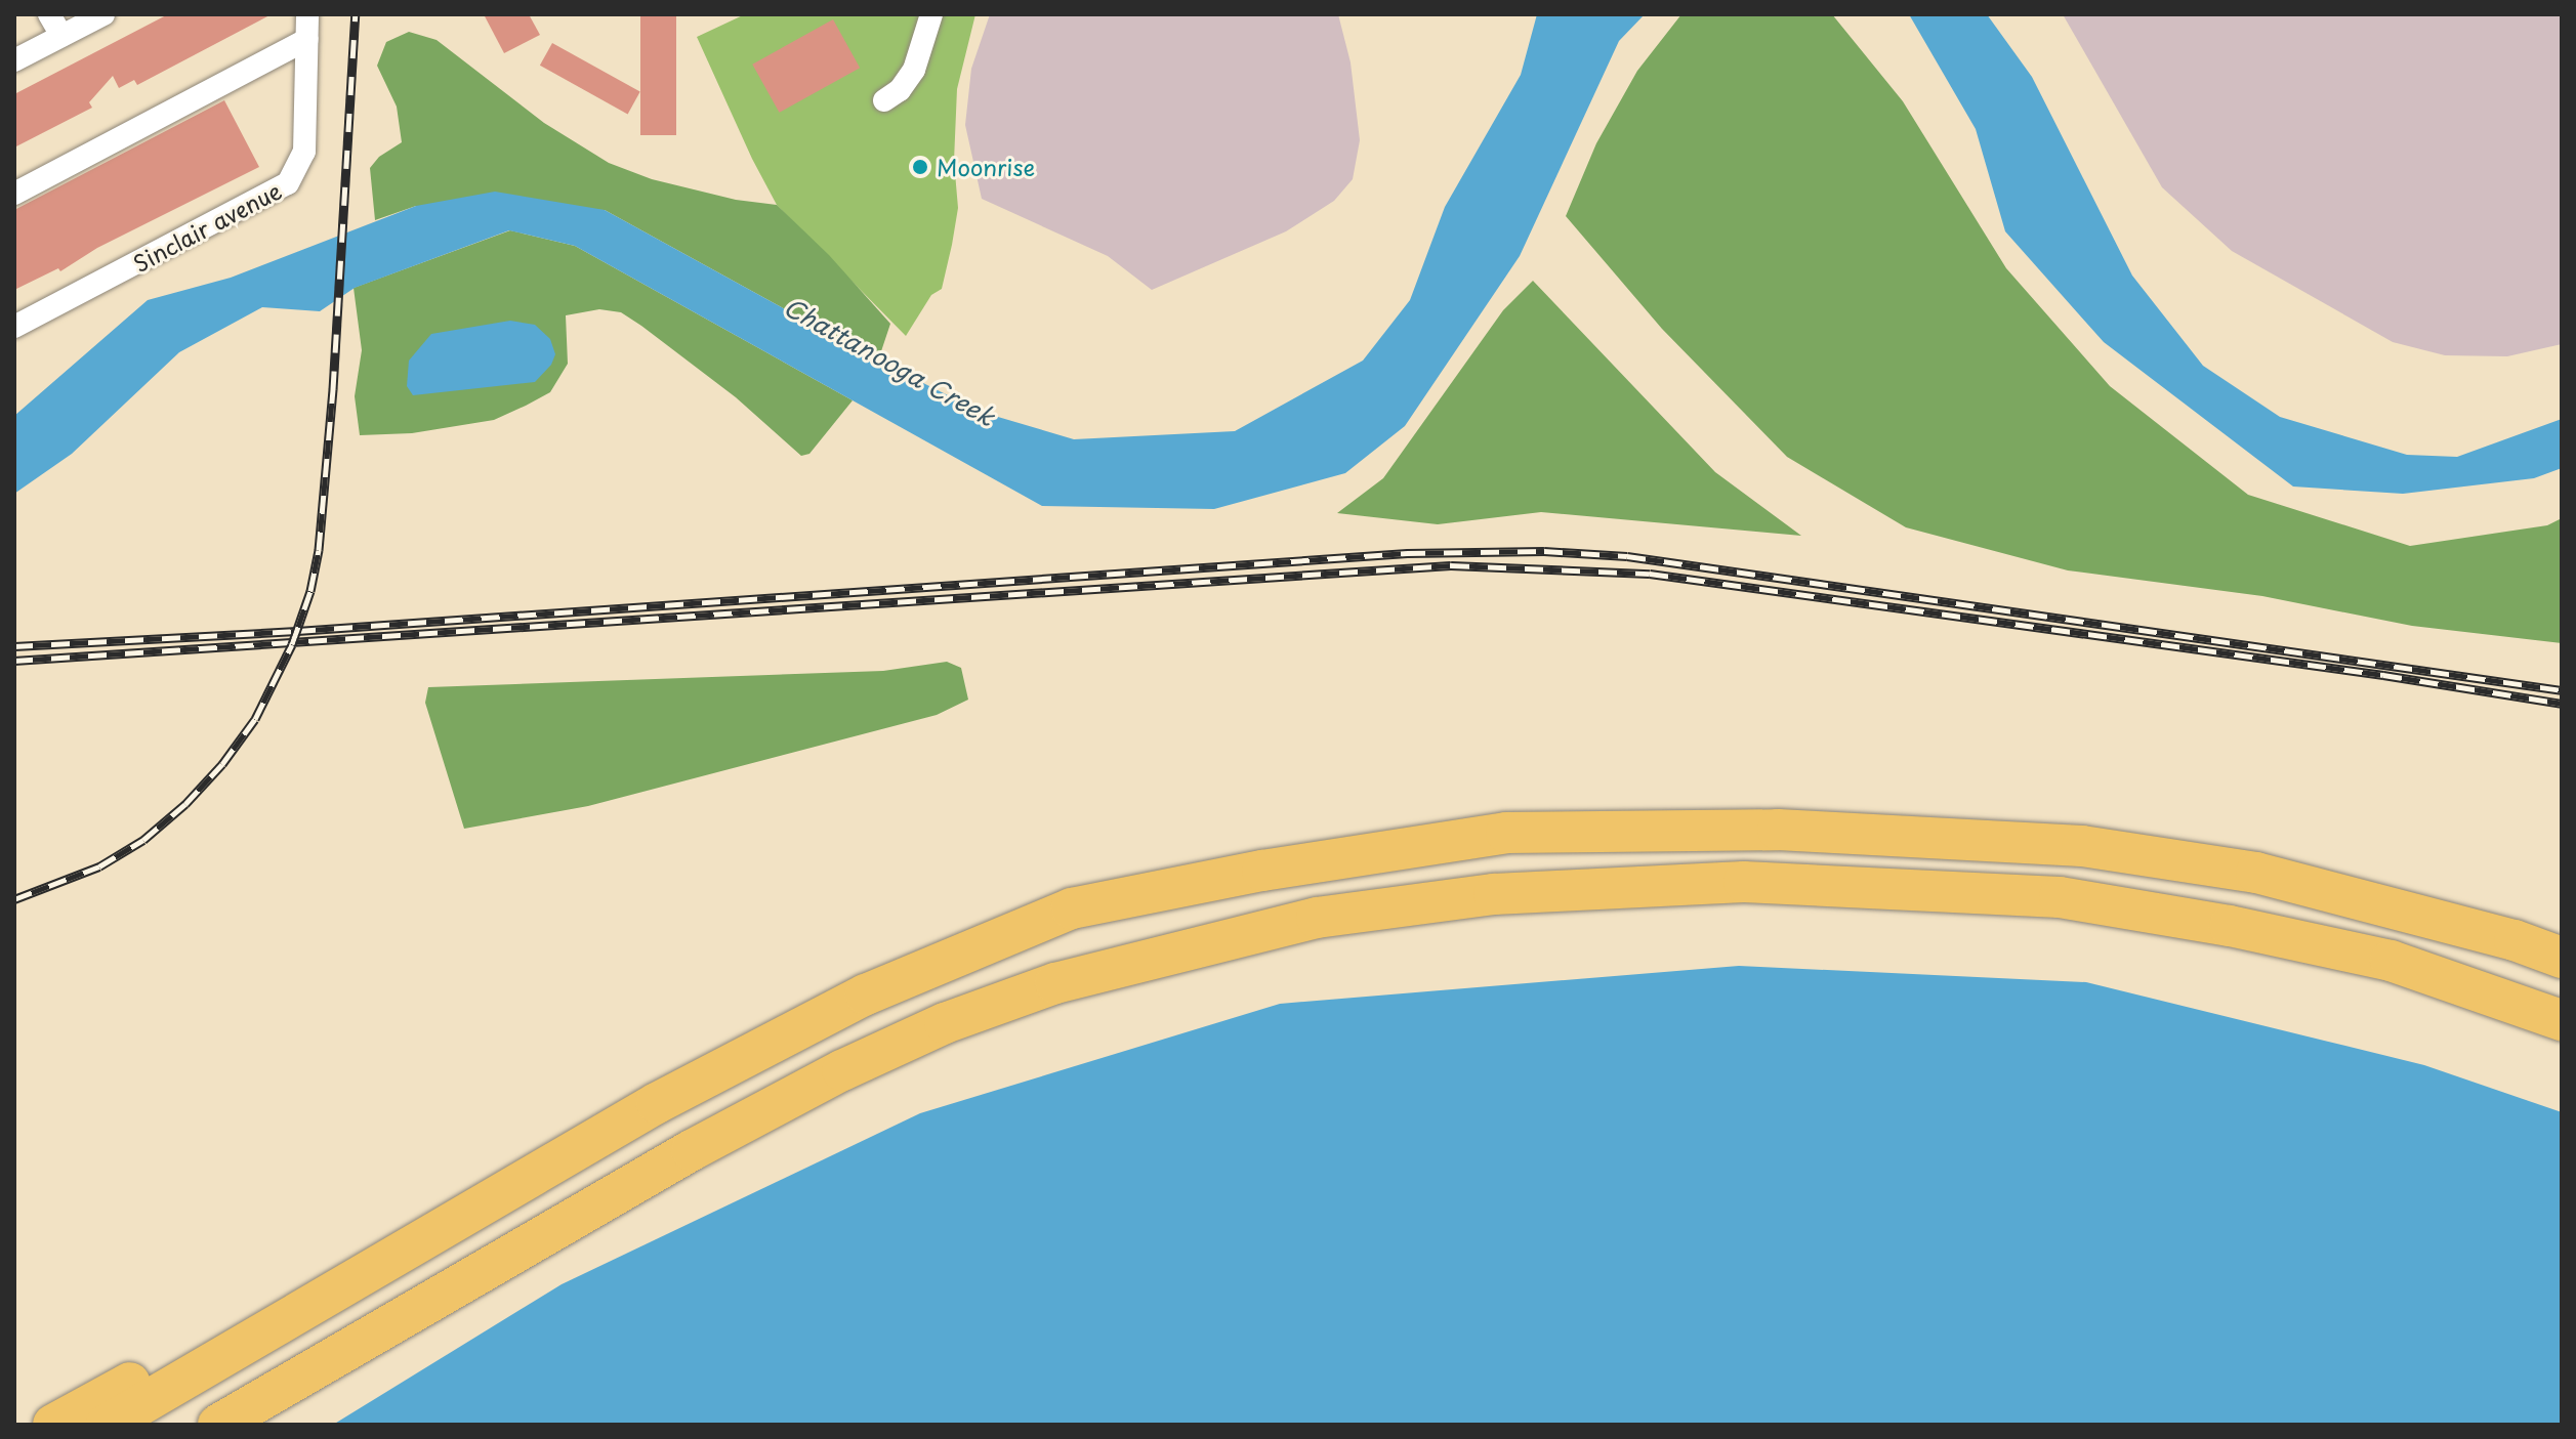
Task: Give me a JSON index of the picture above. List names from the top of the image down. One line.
{"streets":{"street":["Sinclair avenue"]},"water":["Chattanooga Creek"],"places":["Moonrise"]}
